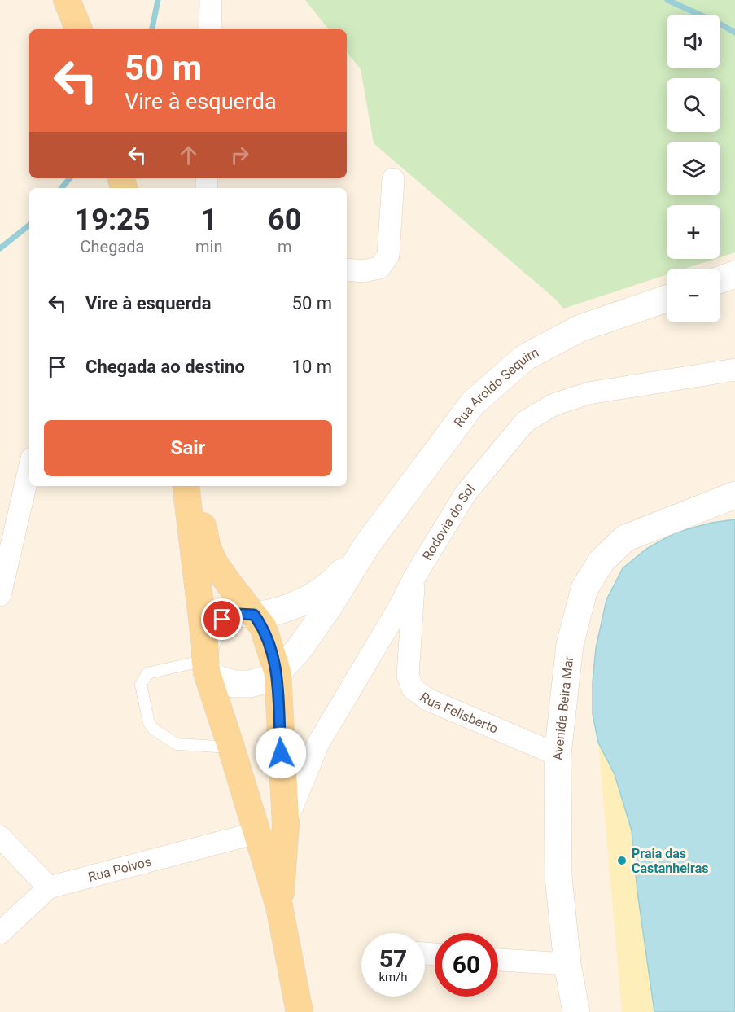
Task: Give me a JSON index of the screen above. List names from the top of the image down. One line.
{"streets":{"main road":["Rodovia do Sol"],"street":["Rua Aroldo Sequim","Avenida Beira Mar","Rua Felisberto","Rua Polvos"]},"crossings":[["Rua Aroldo Sequim","Rodovia do Sol"],["Rodovia do Sol","Rua Felisberto"],["Rodovia do Sol","Rua Polvos"],["Avenida Beira Mar","Rua Felisberto"]],"places":["Praia das Castanheiras"],"page":{"map_buttons":["+","−"],"turn":["50 m","Vire à esquerda"],"eta":["19:25","Chegada","1","min","60","m"],"list":[{"name":"Vire à esquerda","value":"50 m"},{"name":"Chegada ao destino","value":"10 m"}],"buttons":"Sair","speed":"57 km/h","limit":"60"}}
